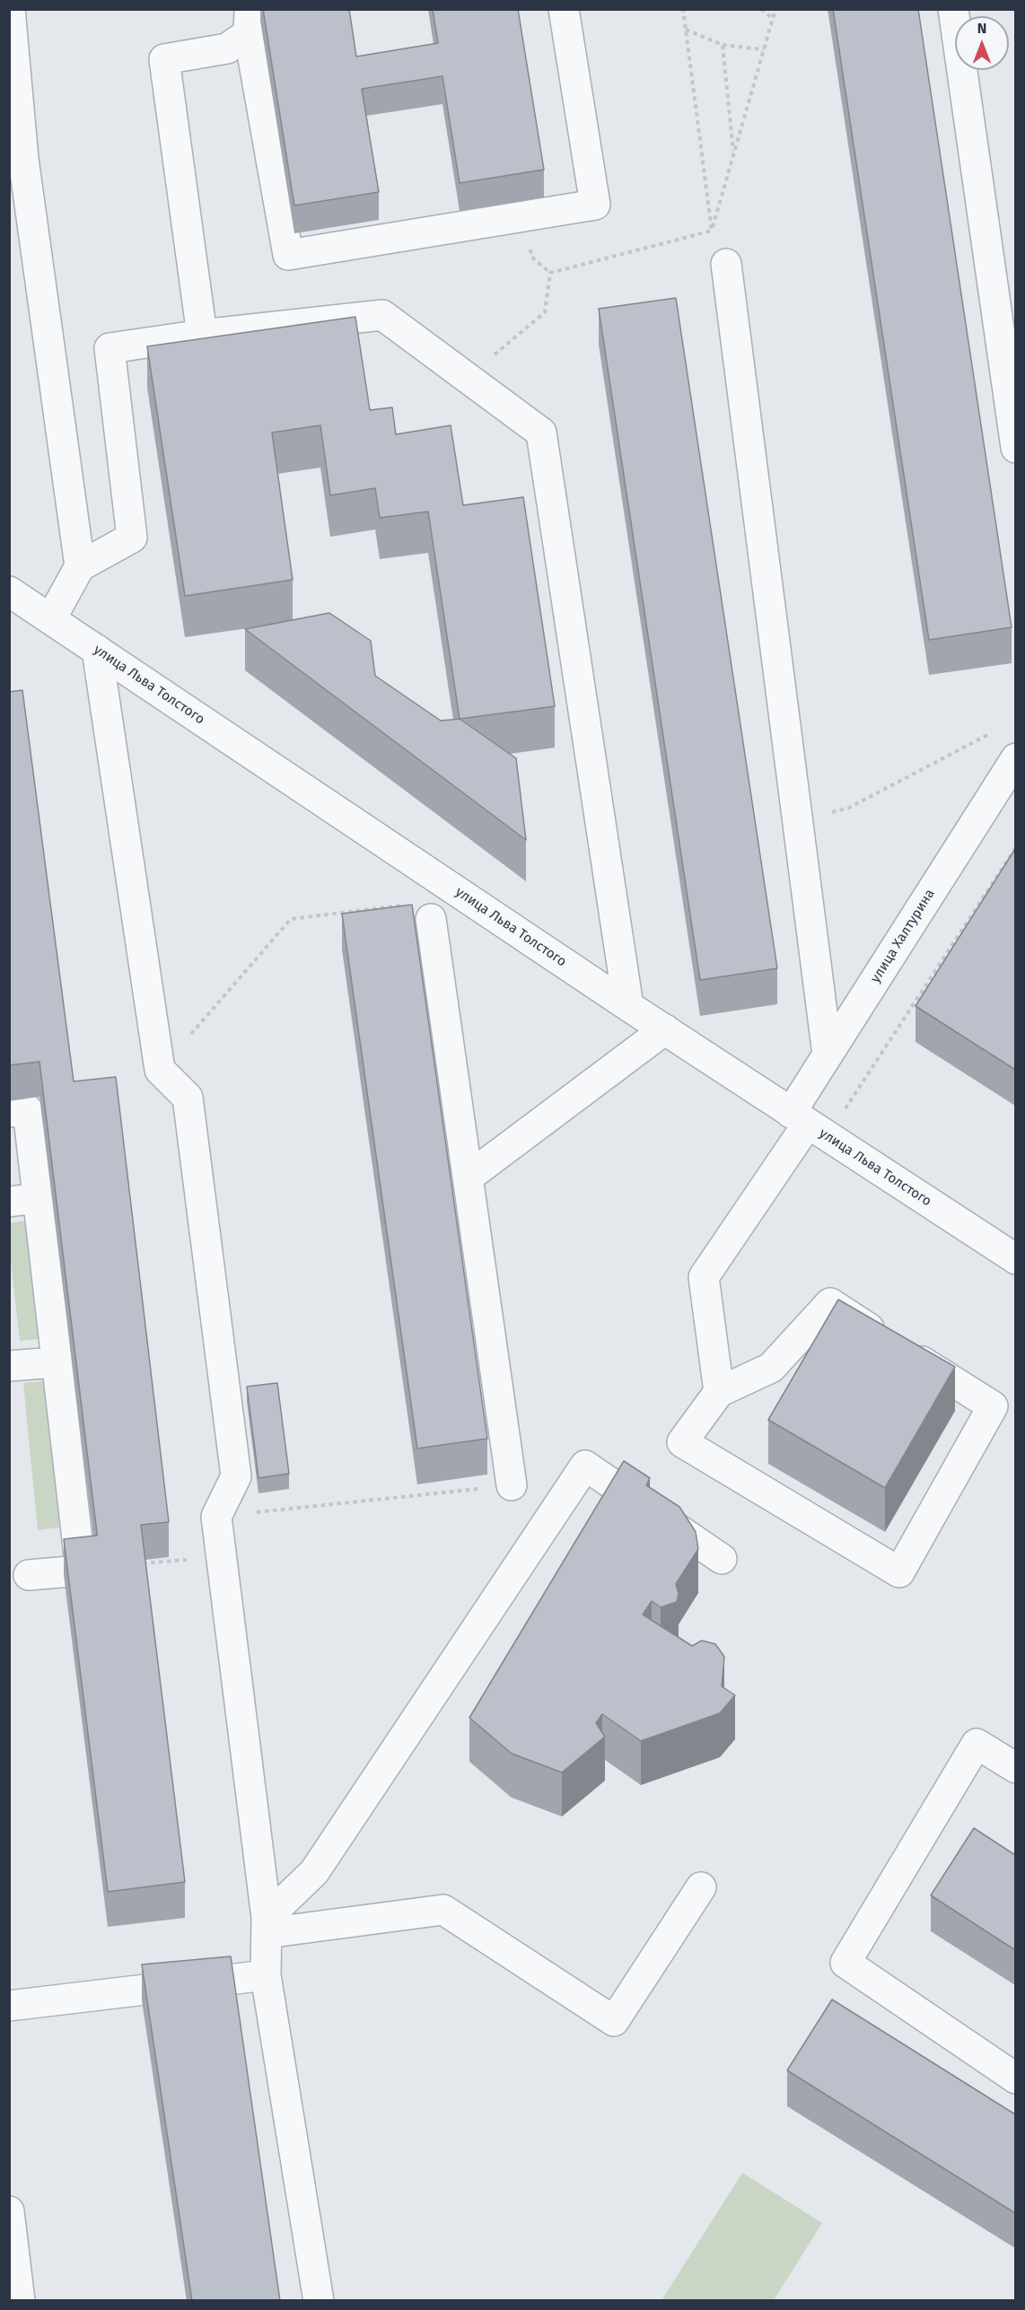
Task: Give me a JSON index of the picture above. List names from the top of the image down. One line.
{"streets":{"street":["улица Льва Толстого","улица Халтурина"]},"crossings":[["улица Льва Толстого","улица Халтурина"]],"north":"top"}
